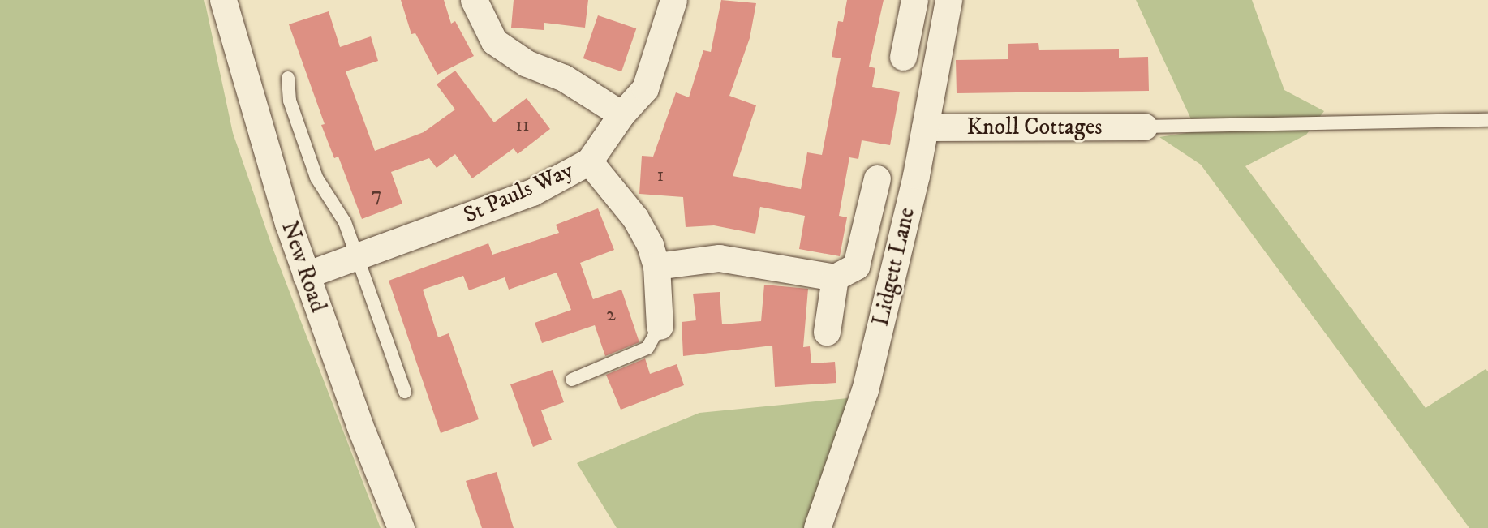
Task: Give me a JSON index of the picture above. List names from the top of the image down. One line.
{"streets":{"street":["Knoll Cottages","St Pauls Way","New Road","Lidgett Lane"]},"crossings":[["Knoll Cottages","Lidgett Lane"],["St Pauls Way","New Road"]],"house_numbers":["11","1","7","2"]}
